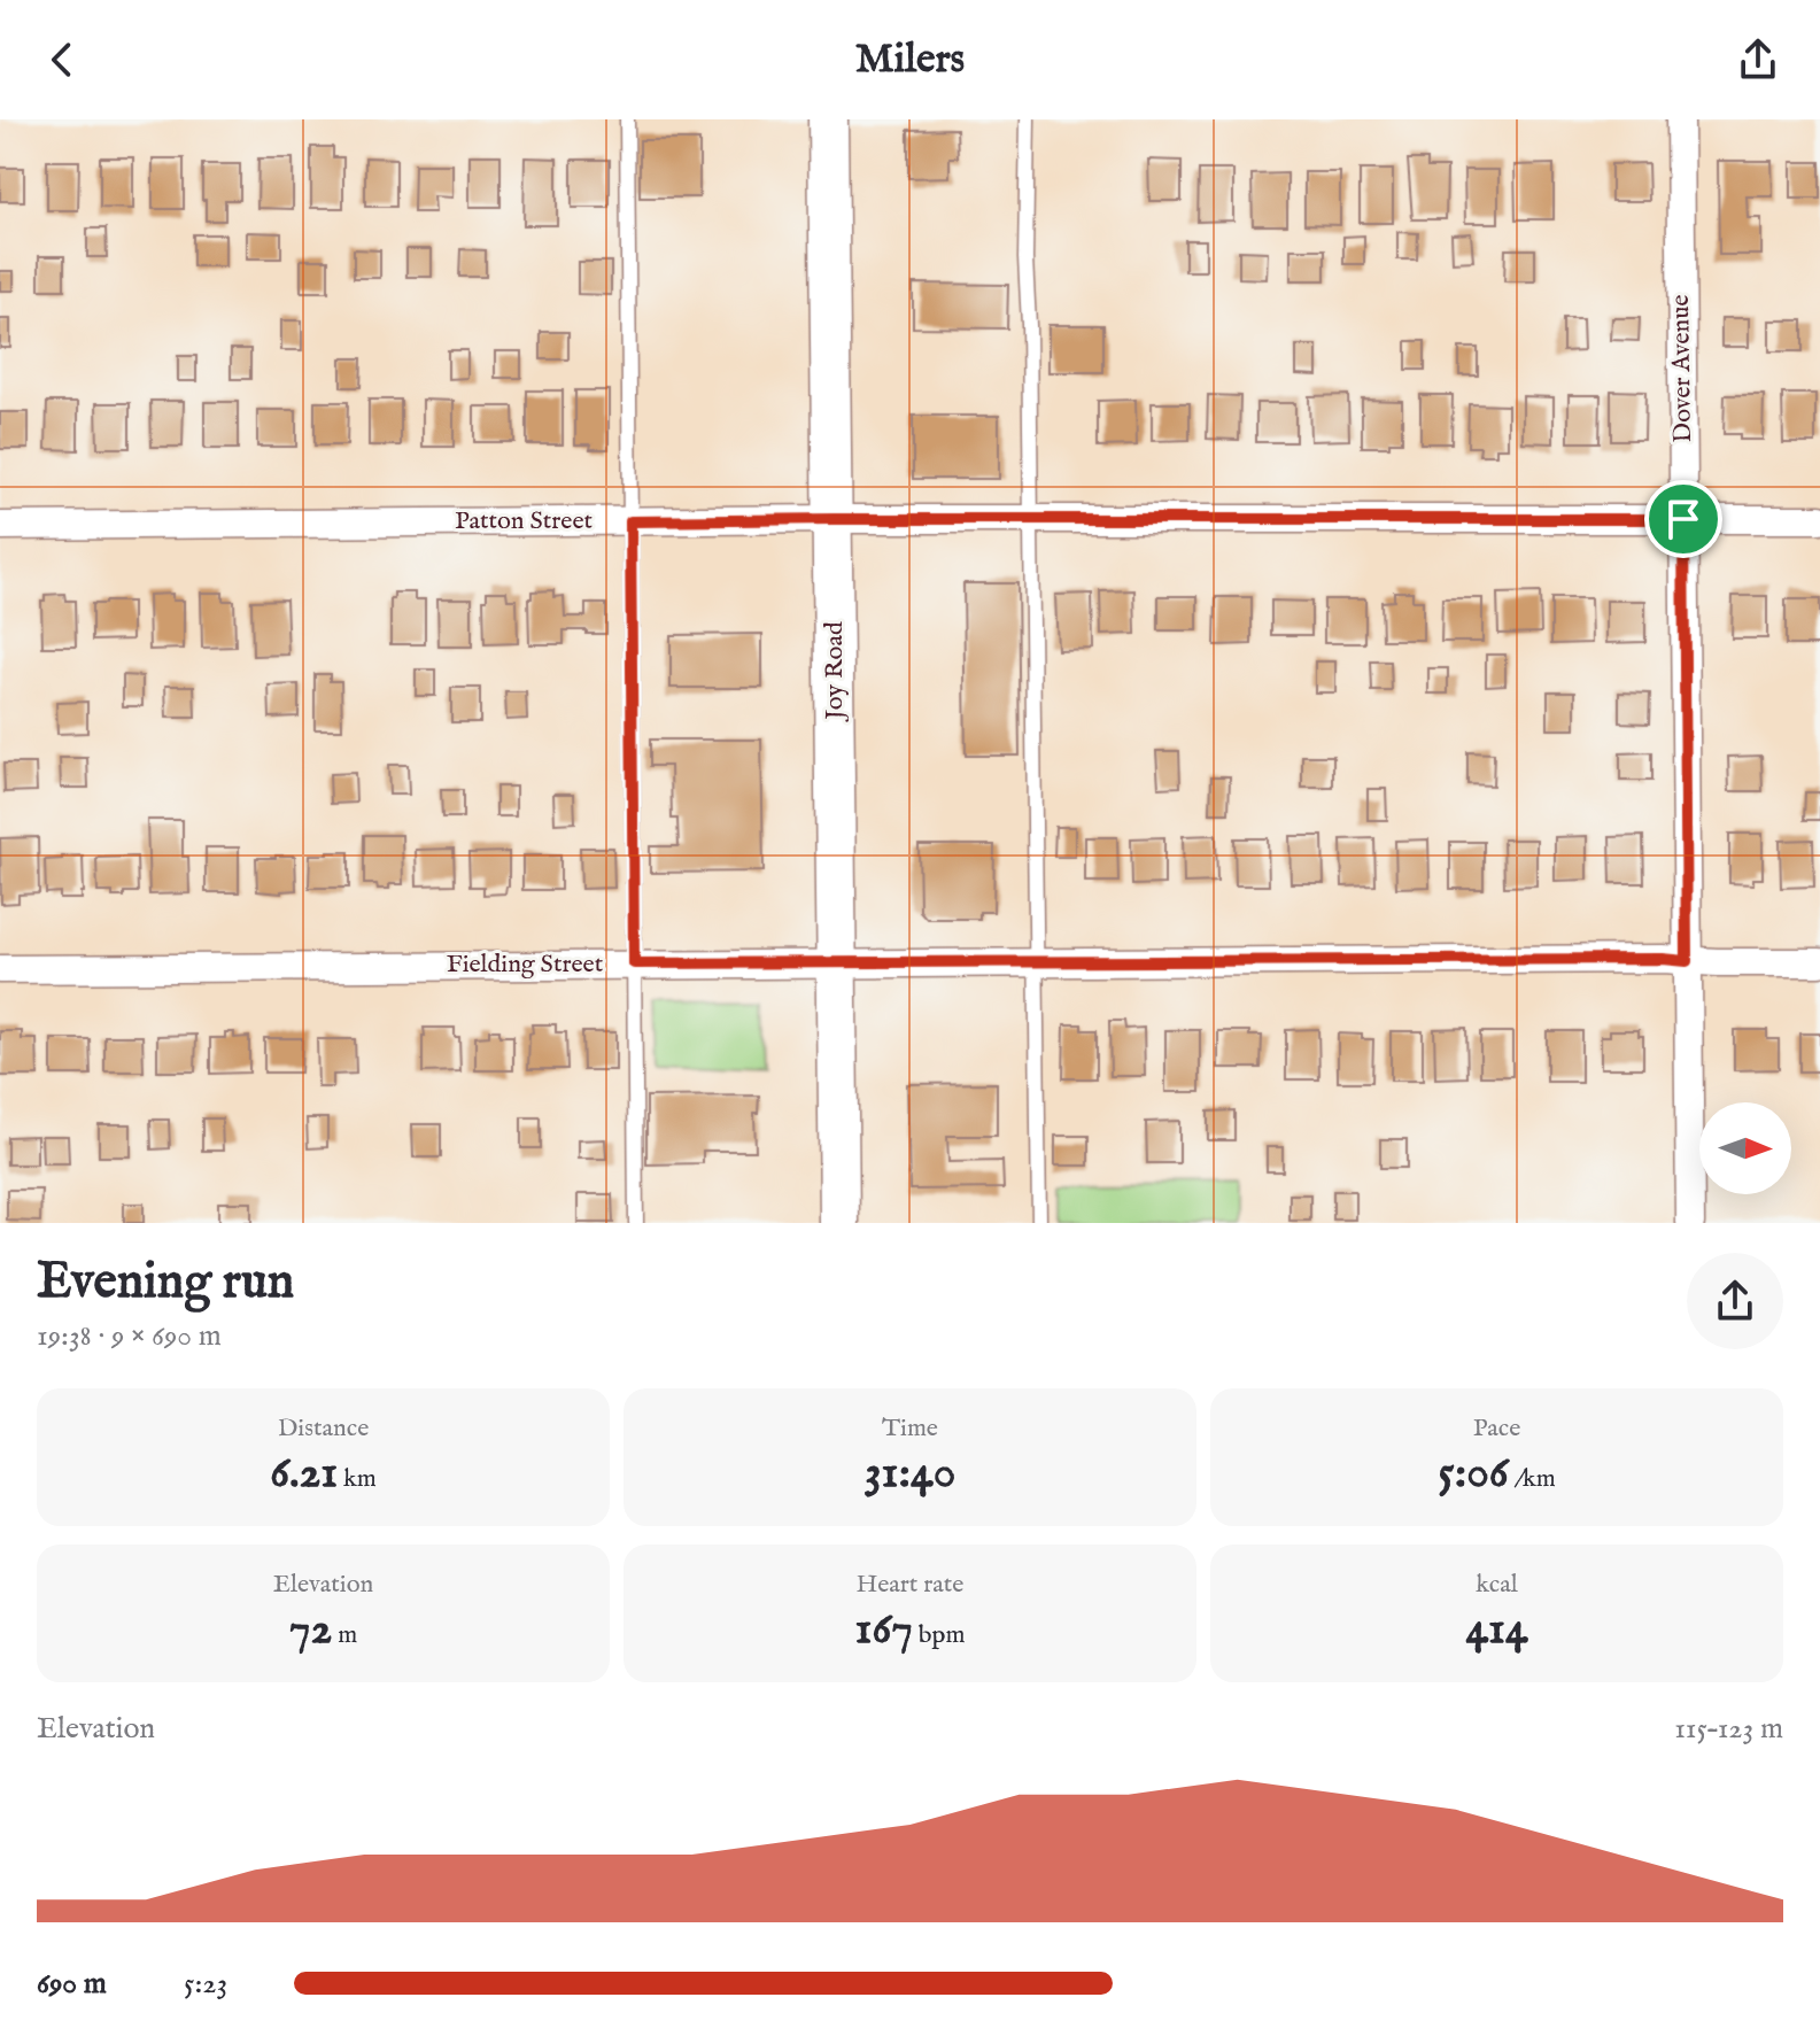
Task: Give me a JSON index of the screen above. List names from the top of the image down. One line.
{"streets":{"main road":["Joy Road"],"street":["Dover Avenue","Patton Street","Fielding Street"]},"crossings":[["Dover Avenue","Patton Street"],["Dover Avenue","Fielding Street"],["Patton Street","Joy Road"],["Joy Road","Fielding Street"]],"north":"right","page":{"header":"Milers","heading":["Evening run","19:38 · 9 × 690 m"],"stats":[["Distance","6.21 km"],["Time","31:40"],["Pace","5:06 /km"],["Elevation","72 m"],["Heart rate","167 bpm"],["kcal","414"]],"chart":["Elevation","115–123 m"],"list":[{"name":"690 m","note":"5:23"}]}}
